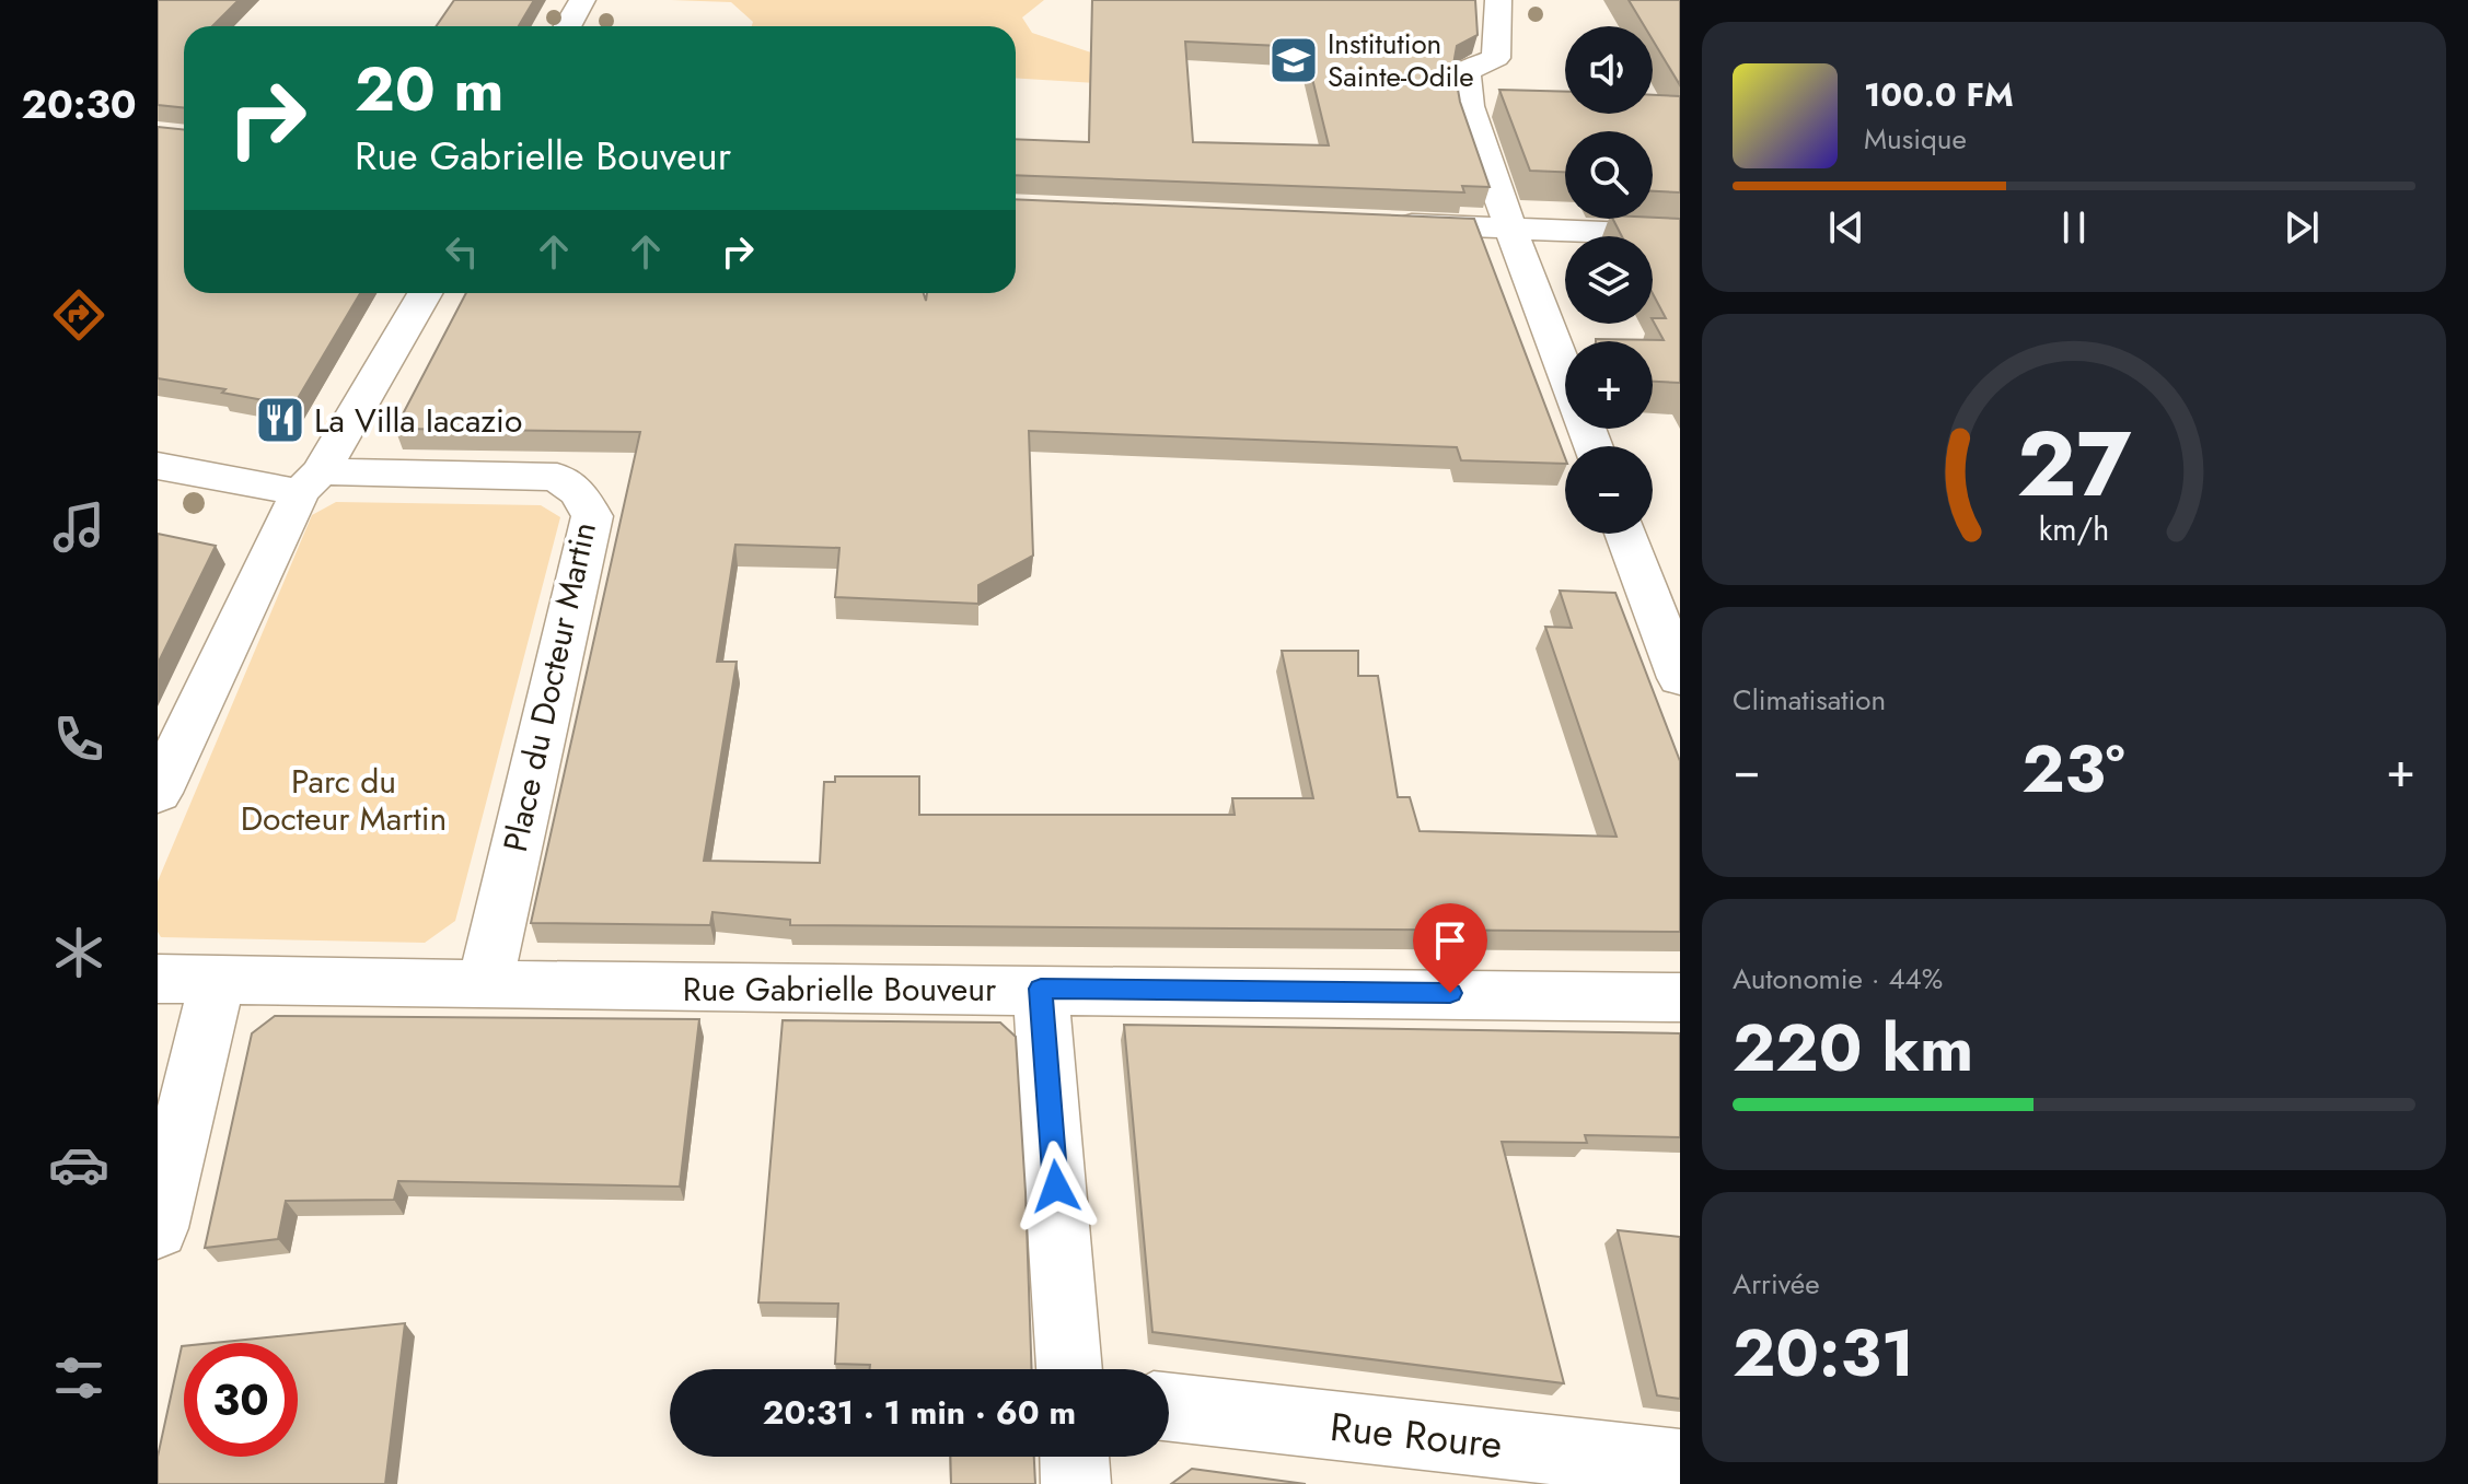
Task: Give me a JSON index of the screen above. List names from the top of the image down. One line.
{"streets":{"street":["Place du Docteur Martin","Rue Gabrielle Bouveur","Rue Roure"]},"crossings":[["Place du Docteur Martin","Rue Gabrielle Bouveur"]],"parks":["Parc du Docteur Martin"],"places":{"school or university":["Institution Sainte-Odile"],"restaurant":["La Villa Iacazio"]},"page":{"tabs":"20:30","map_buttons":["+","−"],"turn":["20 m","Rue Gabrielle Bouveur"],"song":["100.0 FM","Musique"],"tile":["Climatisation",["Autonomie · 44%","220 km"],["Arrivée","20:31"]],"heat":["−","23°","+"],"limit":"30","trip":"20:31 · 1 min · 60 m","gauge":["27","km/h"]}}
